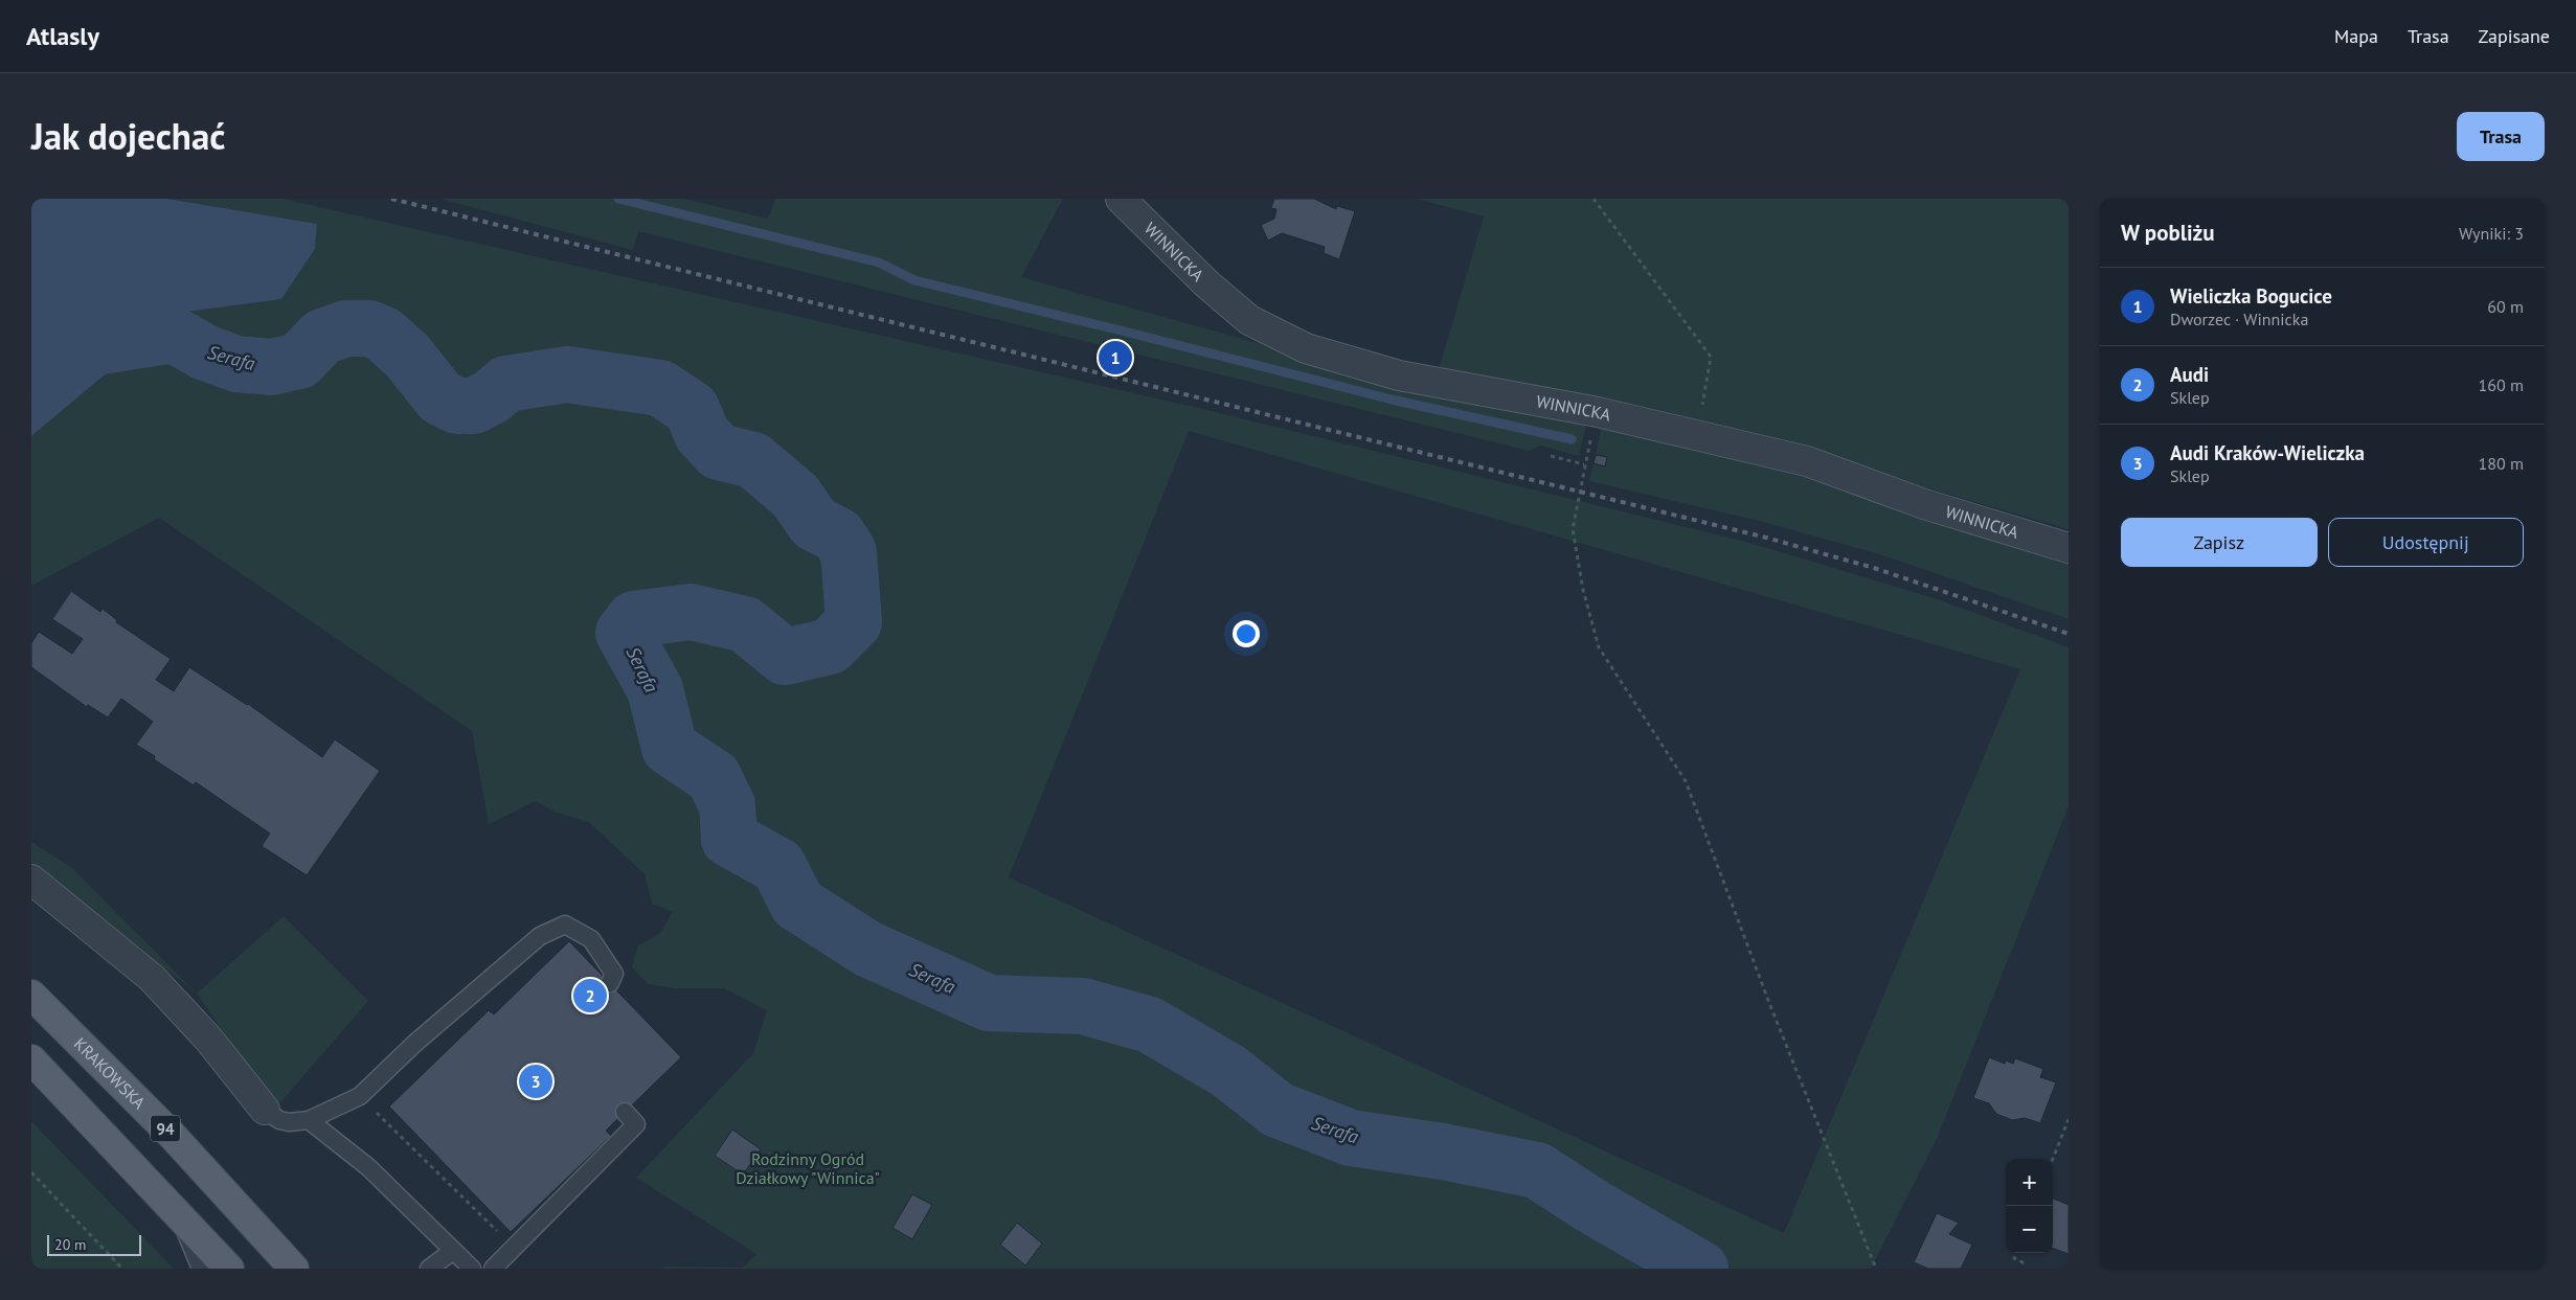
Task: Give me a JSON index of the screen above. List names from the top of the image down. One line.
{"streets":{"main road":["KRAKOWSKA","94"],"street":["WINNICKA"]},"water":["Serafa"],"parks":["Rodzinny Ogród Działkowy \"Winnica\""],"scale_bar":"20 m","page":{"header":"Atlasly","nav":["Mapa","Trasa","Zapisane"],"title":"Jak dojechać","buttons":["Trasa",["Zapisz","Udostępnij"]],"heading":["W pobliżu","Wyniki: 3"],"list":[{"mark":"1","name":"Wieliczka Bogucice","note":"Dworzec · Winnicka","value":"60 m"},{"mark":"2","name":"Audi","note":"Sklep","value":"160 m"},{"mark":"3","name":"Audi Kraków-Wieliczka","note":"Sklep","value":"180 m"}],"pins":["1","2","3"],"map_buttons":["+","−"],"scale":"20 m"}}
